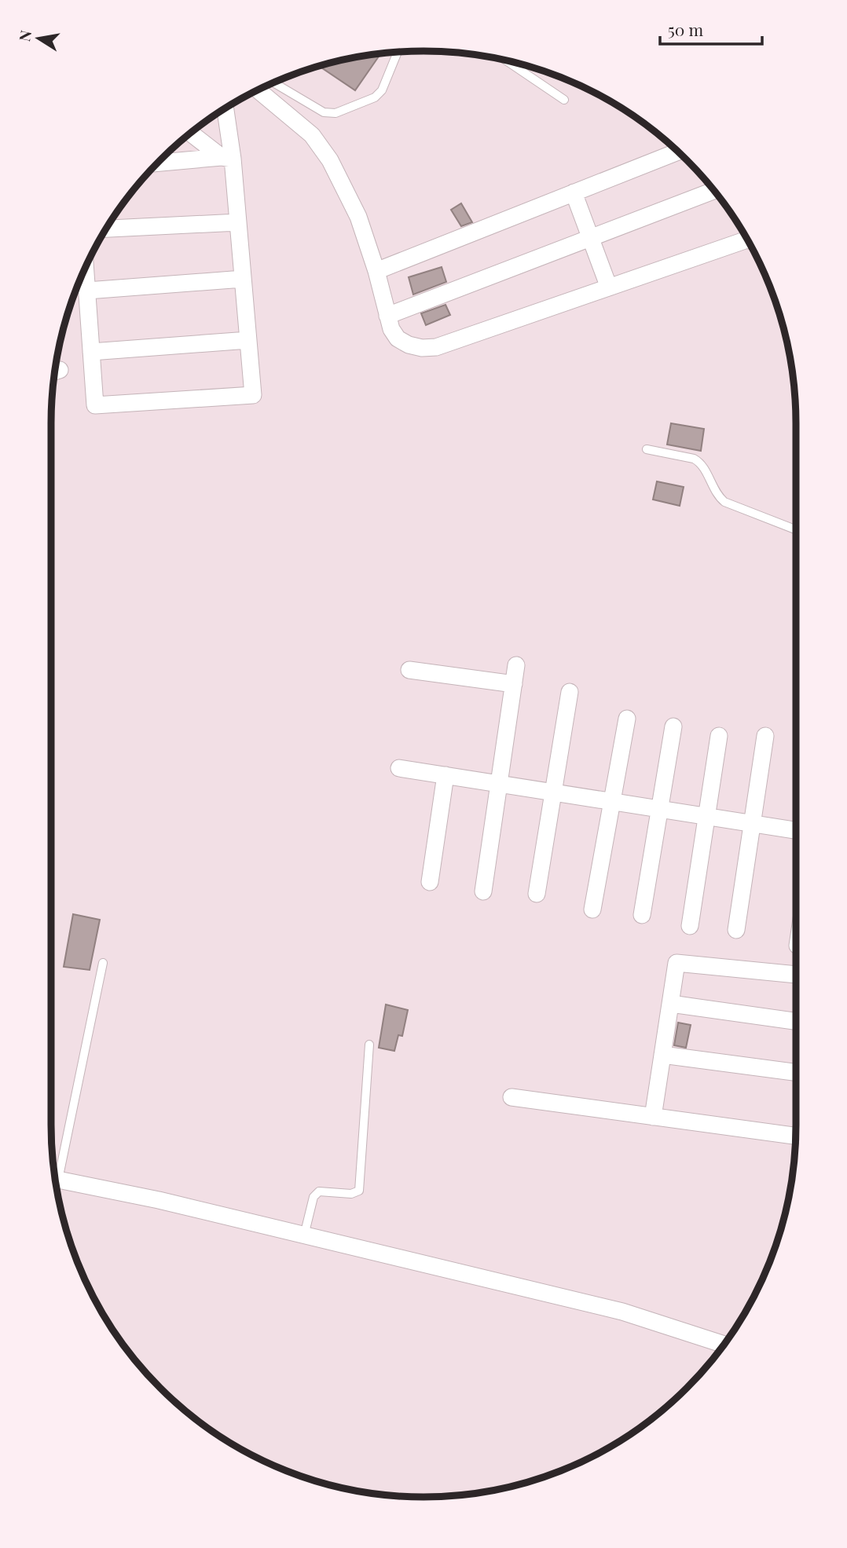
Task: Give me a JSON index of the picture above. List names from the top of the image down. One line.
{"scale_bar":"50 m","north":"left"}
